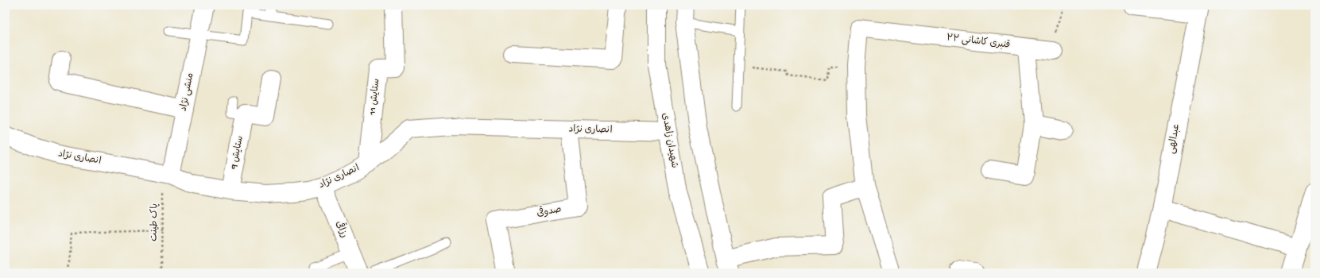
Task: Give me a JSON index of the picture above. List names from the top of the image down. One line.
{"streets":{"street":["قنبری کاشانی ۲۲","منشی نژاد","ستایش 11","انصاری نژاد","عبدالهی","شهیدان زاهدی","ستایش 9","صدوقی","رزاقی"],"path":["پاک طینت"]},"crossings":[["منشی نژاد","انصاری نژاد"],["منشی نژاد","پاک طینت"],["ستایش 11","انصاری نژاد"],["انصاری نژاد","شهیدان زاهدی"],["انصاری نژاد","ستایش 9"],["انصاری نژاد","صدوقی"],["انصاری نژاد","پاک طینت"],["انصاری نژاد","رزاقی"]]}
